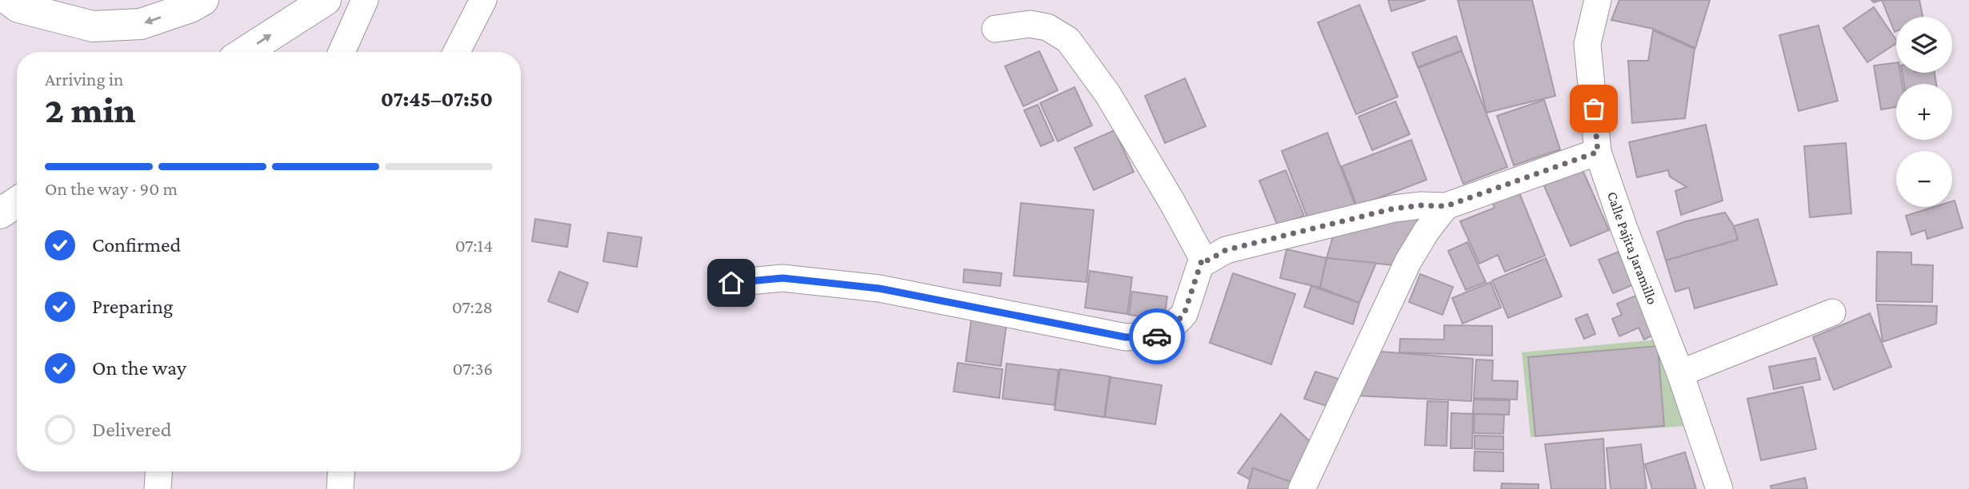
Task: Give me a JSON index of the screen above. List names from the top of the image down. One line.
{"streets":{"street":["Calle Pajita Jaramillo"]},"page":{"map_buttons":["+","−"],"heading":["2 min","Arriving in","07:45–07:50"],"bar":"On the way · 90 m","list":[["Confirmed","07:14"],["Preparing","07:28"],["On the way","07:36"],"Delivered"]}}
